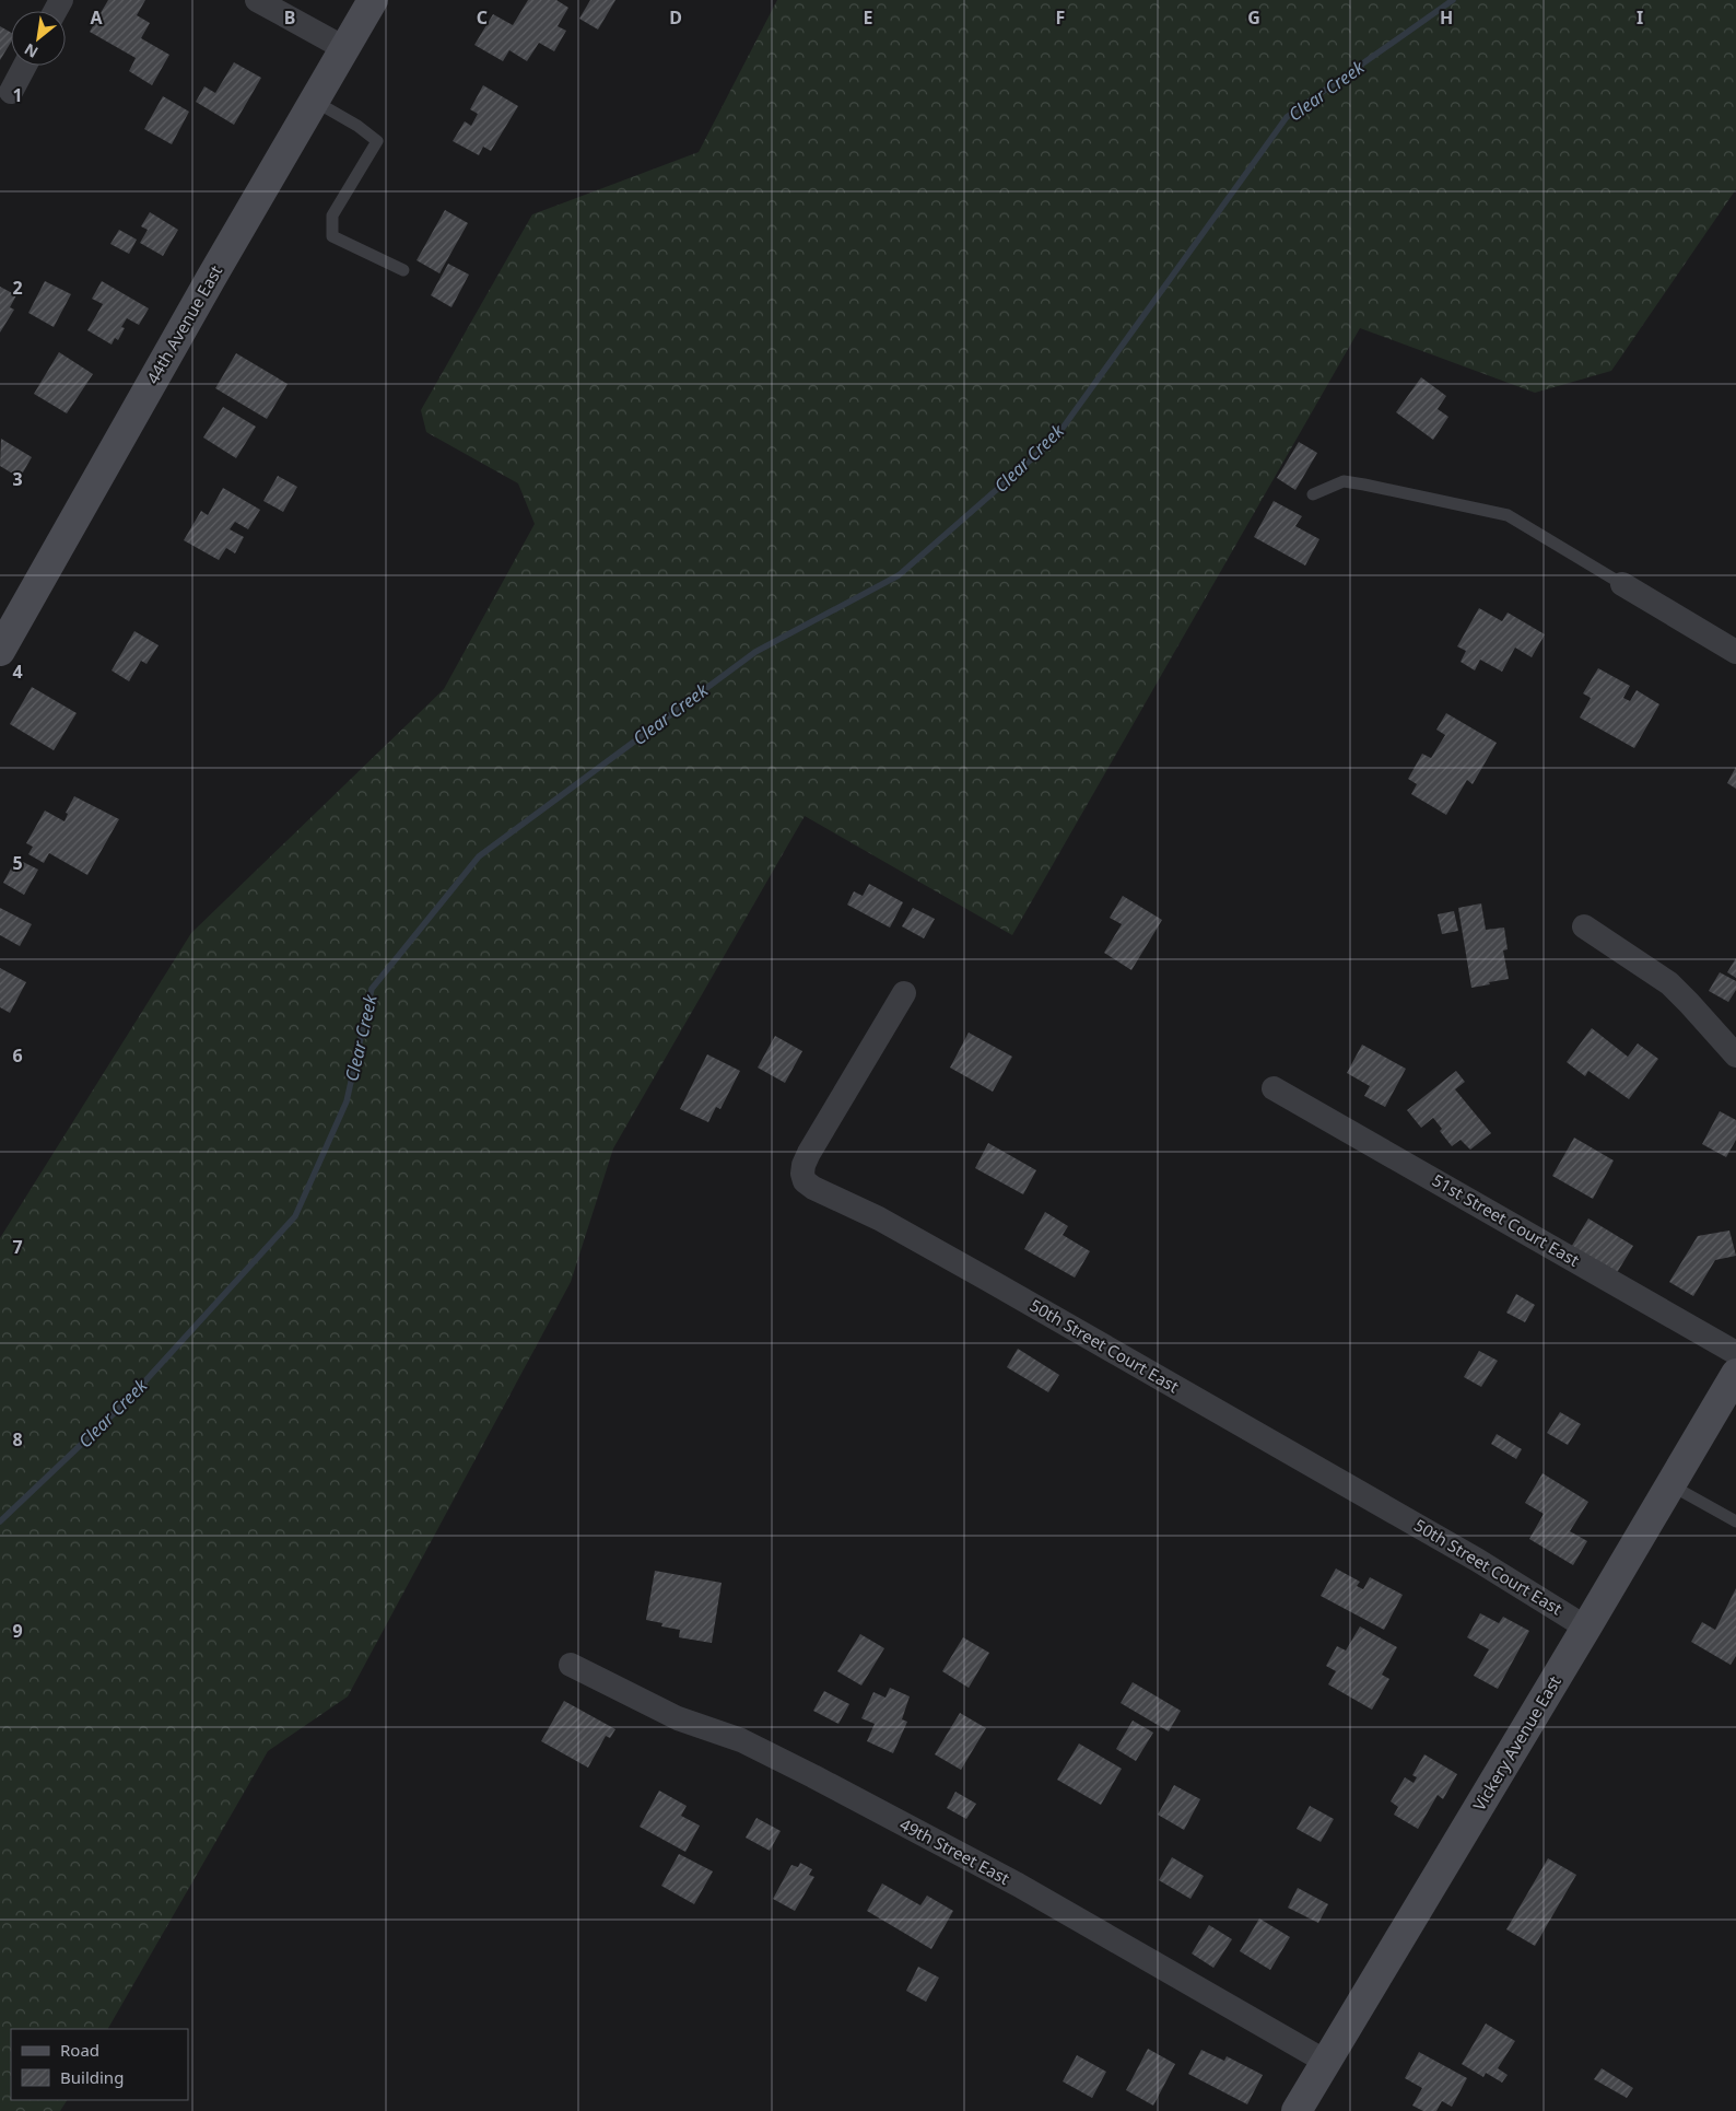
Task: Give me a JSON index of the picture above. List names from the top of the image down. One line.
{"streets":{"street":["44th Avenue East","51st Street Court East","50th Street Court East","Vickery Avenue East","49th Street East"]},"crossings":[["50th Street Court East","Vickery Avenue East"],["Vickery Avenue East","49th Street East"]],"water":["Clear Creek"],"legend":["Road","Building"],"north":"bottom left","grid":{"columns":["A","B","C","D","E","F","G","H","I"],"rows":["1","2","3","4","5","6","7","8","9"]}}
